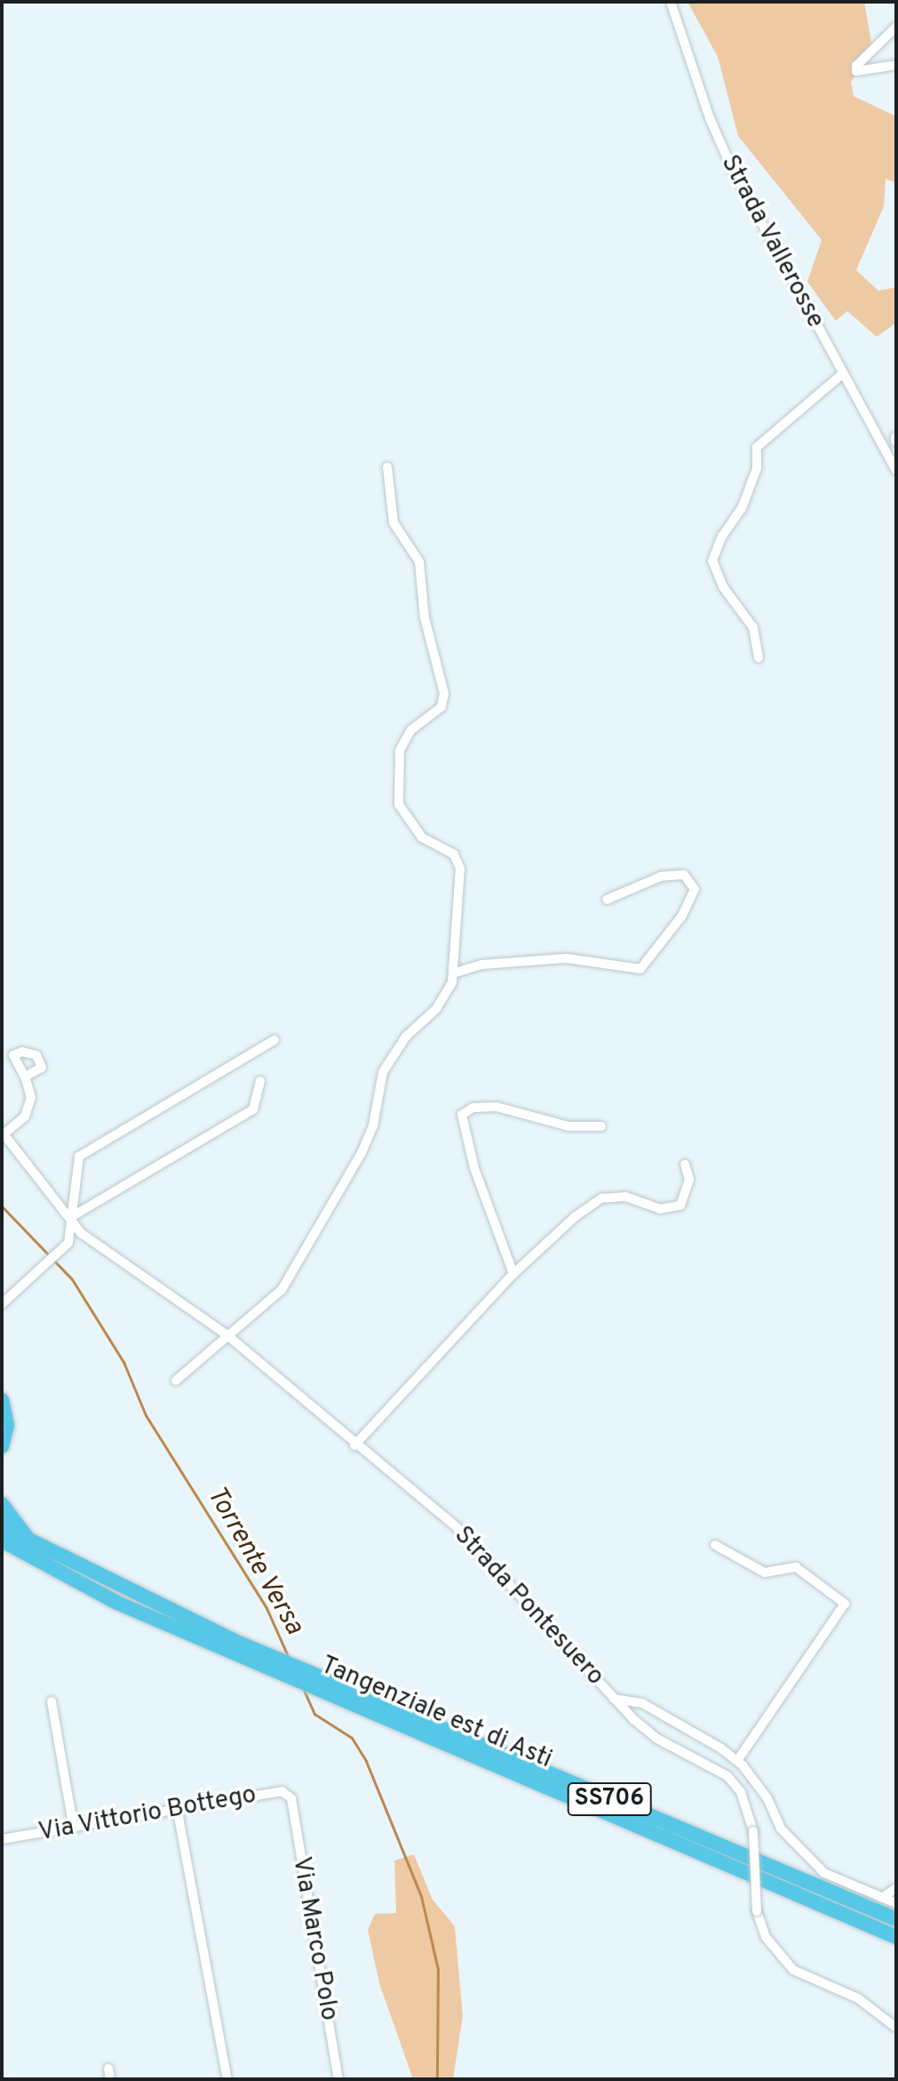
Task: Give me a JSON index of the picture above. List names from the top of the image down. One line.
{"streets":{"highway":["Tangenziale est di Asti","SS706"],"street":["Strada Vallerosse","Strada Pontesuero","Via Vittorio Bottego","Via Marco Polo"]},"crossings":[["Via Vittorio Bottego","Via Marco Polo"]],"water":["Torrente Versa"]}
